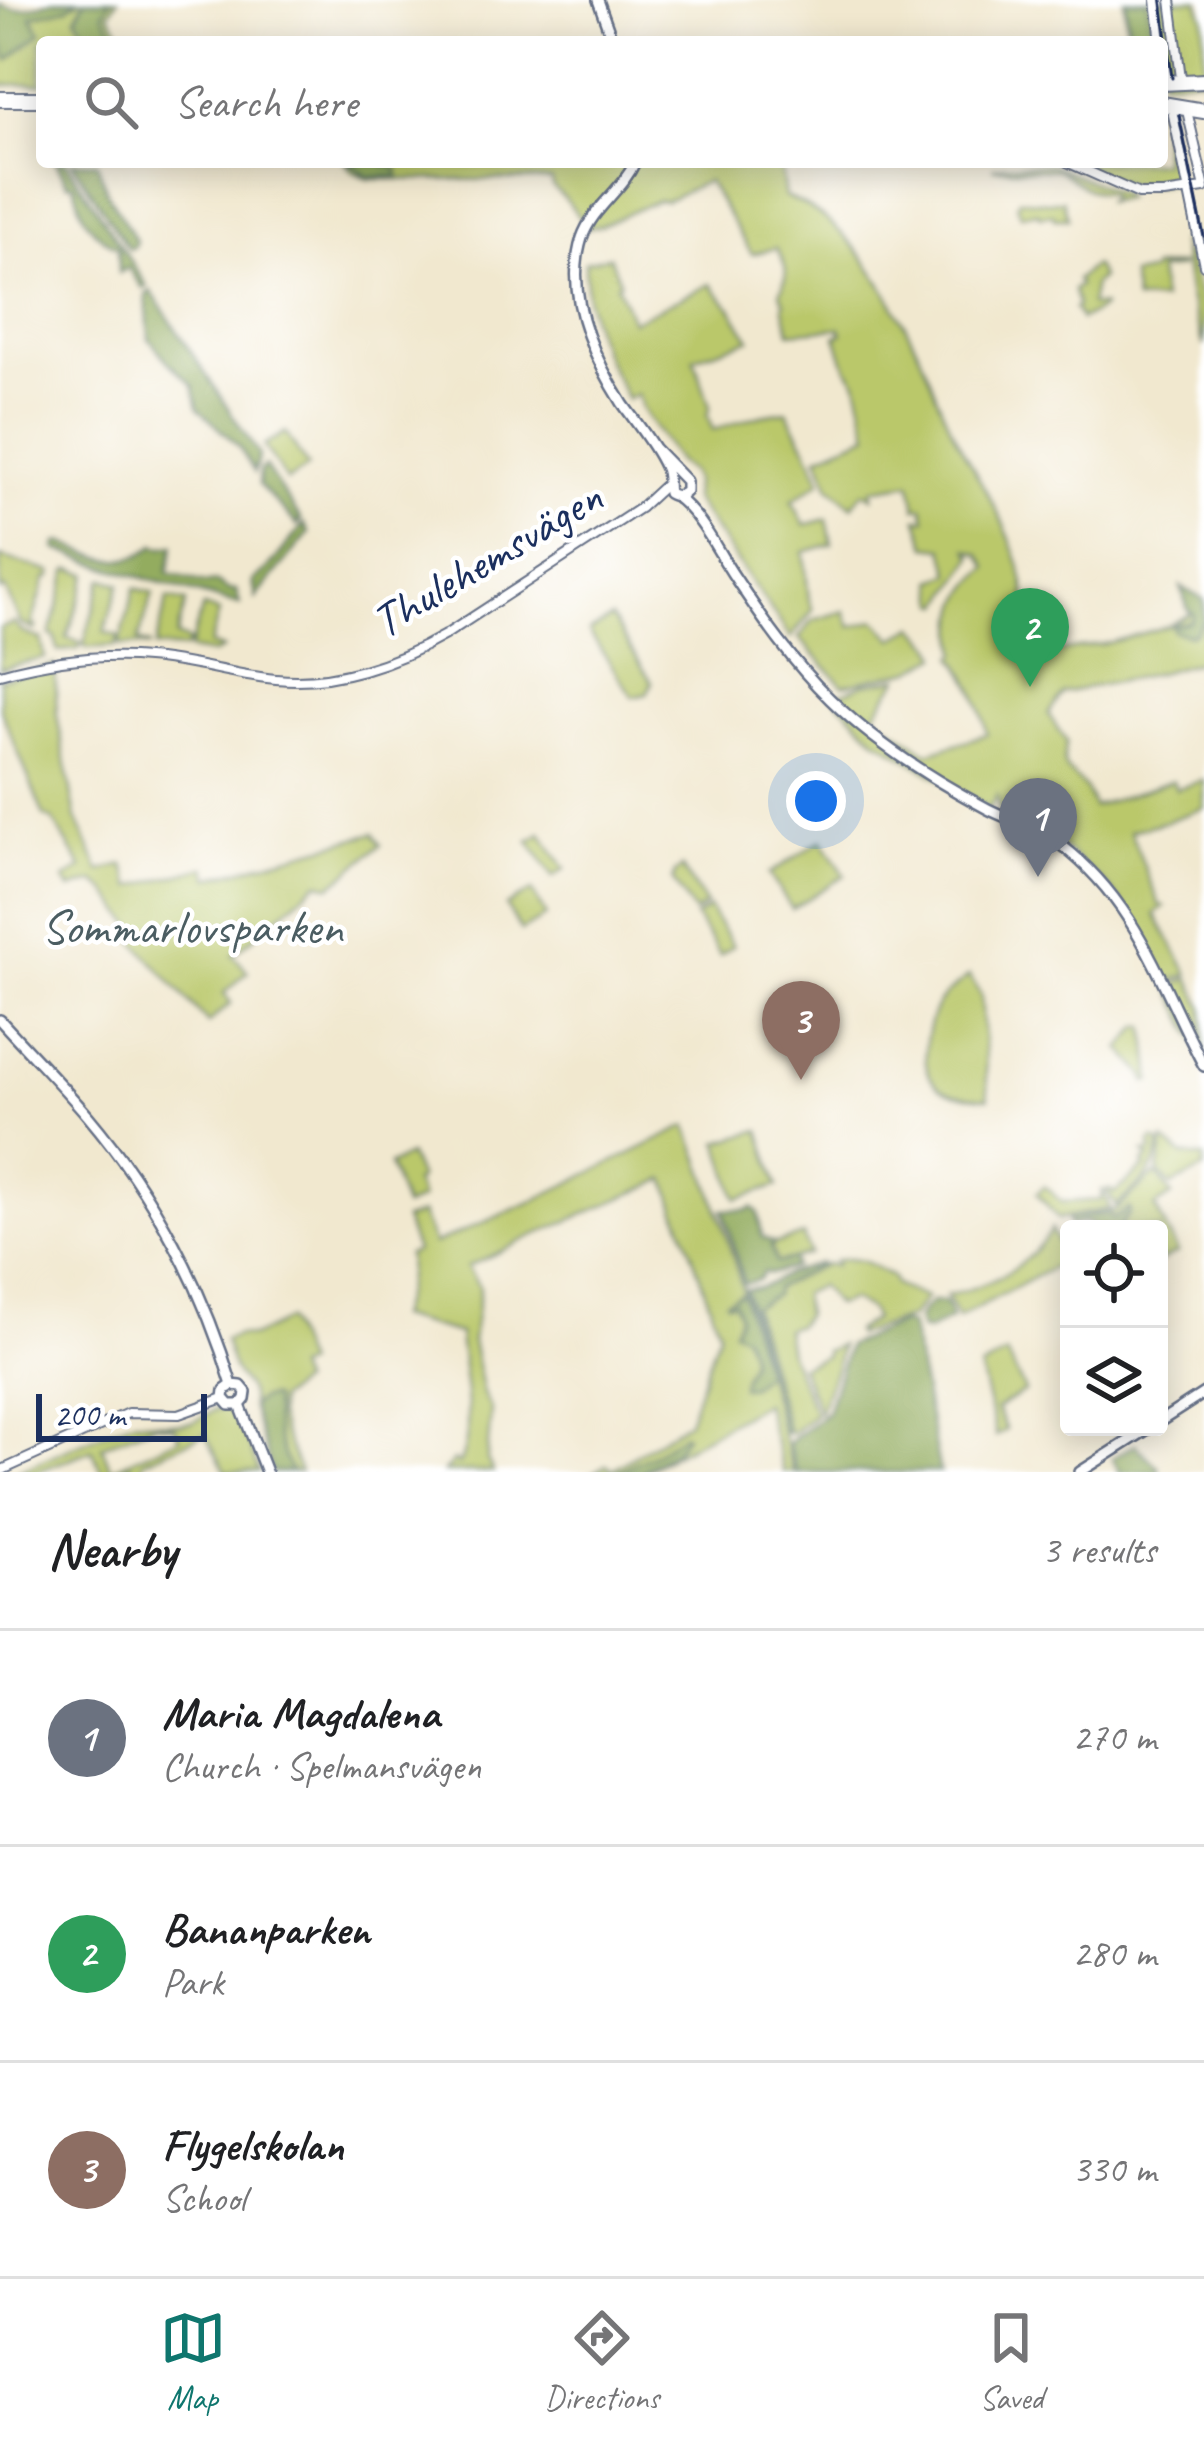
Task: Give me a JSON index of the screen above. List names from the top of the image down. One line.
{"streets":{"street":["Thulehemsvägen"]},"parks":["Sommarlovsparken"],"scale_bar":"200 m","page":{"search":"Search here","pins":["2","1","3"],"scale":"200 m","heading":["Nearby","3 results"],"list":[{"mark":"1","name":"Maria Magdalena","note":"Church · Spelmansvägen","value":"270 m"},{"mark":"2","name":"Bananparken","note":"Park","value":"280 m"},{"mark":"3","name":"Flygelskolan","note":"School","value":"330 m"}],"nav":["Map","Directions","Saved"]}}
